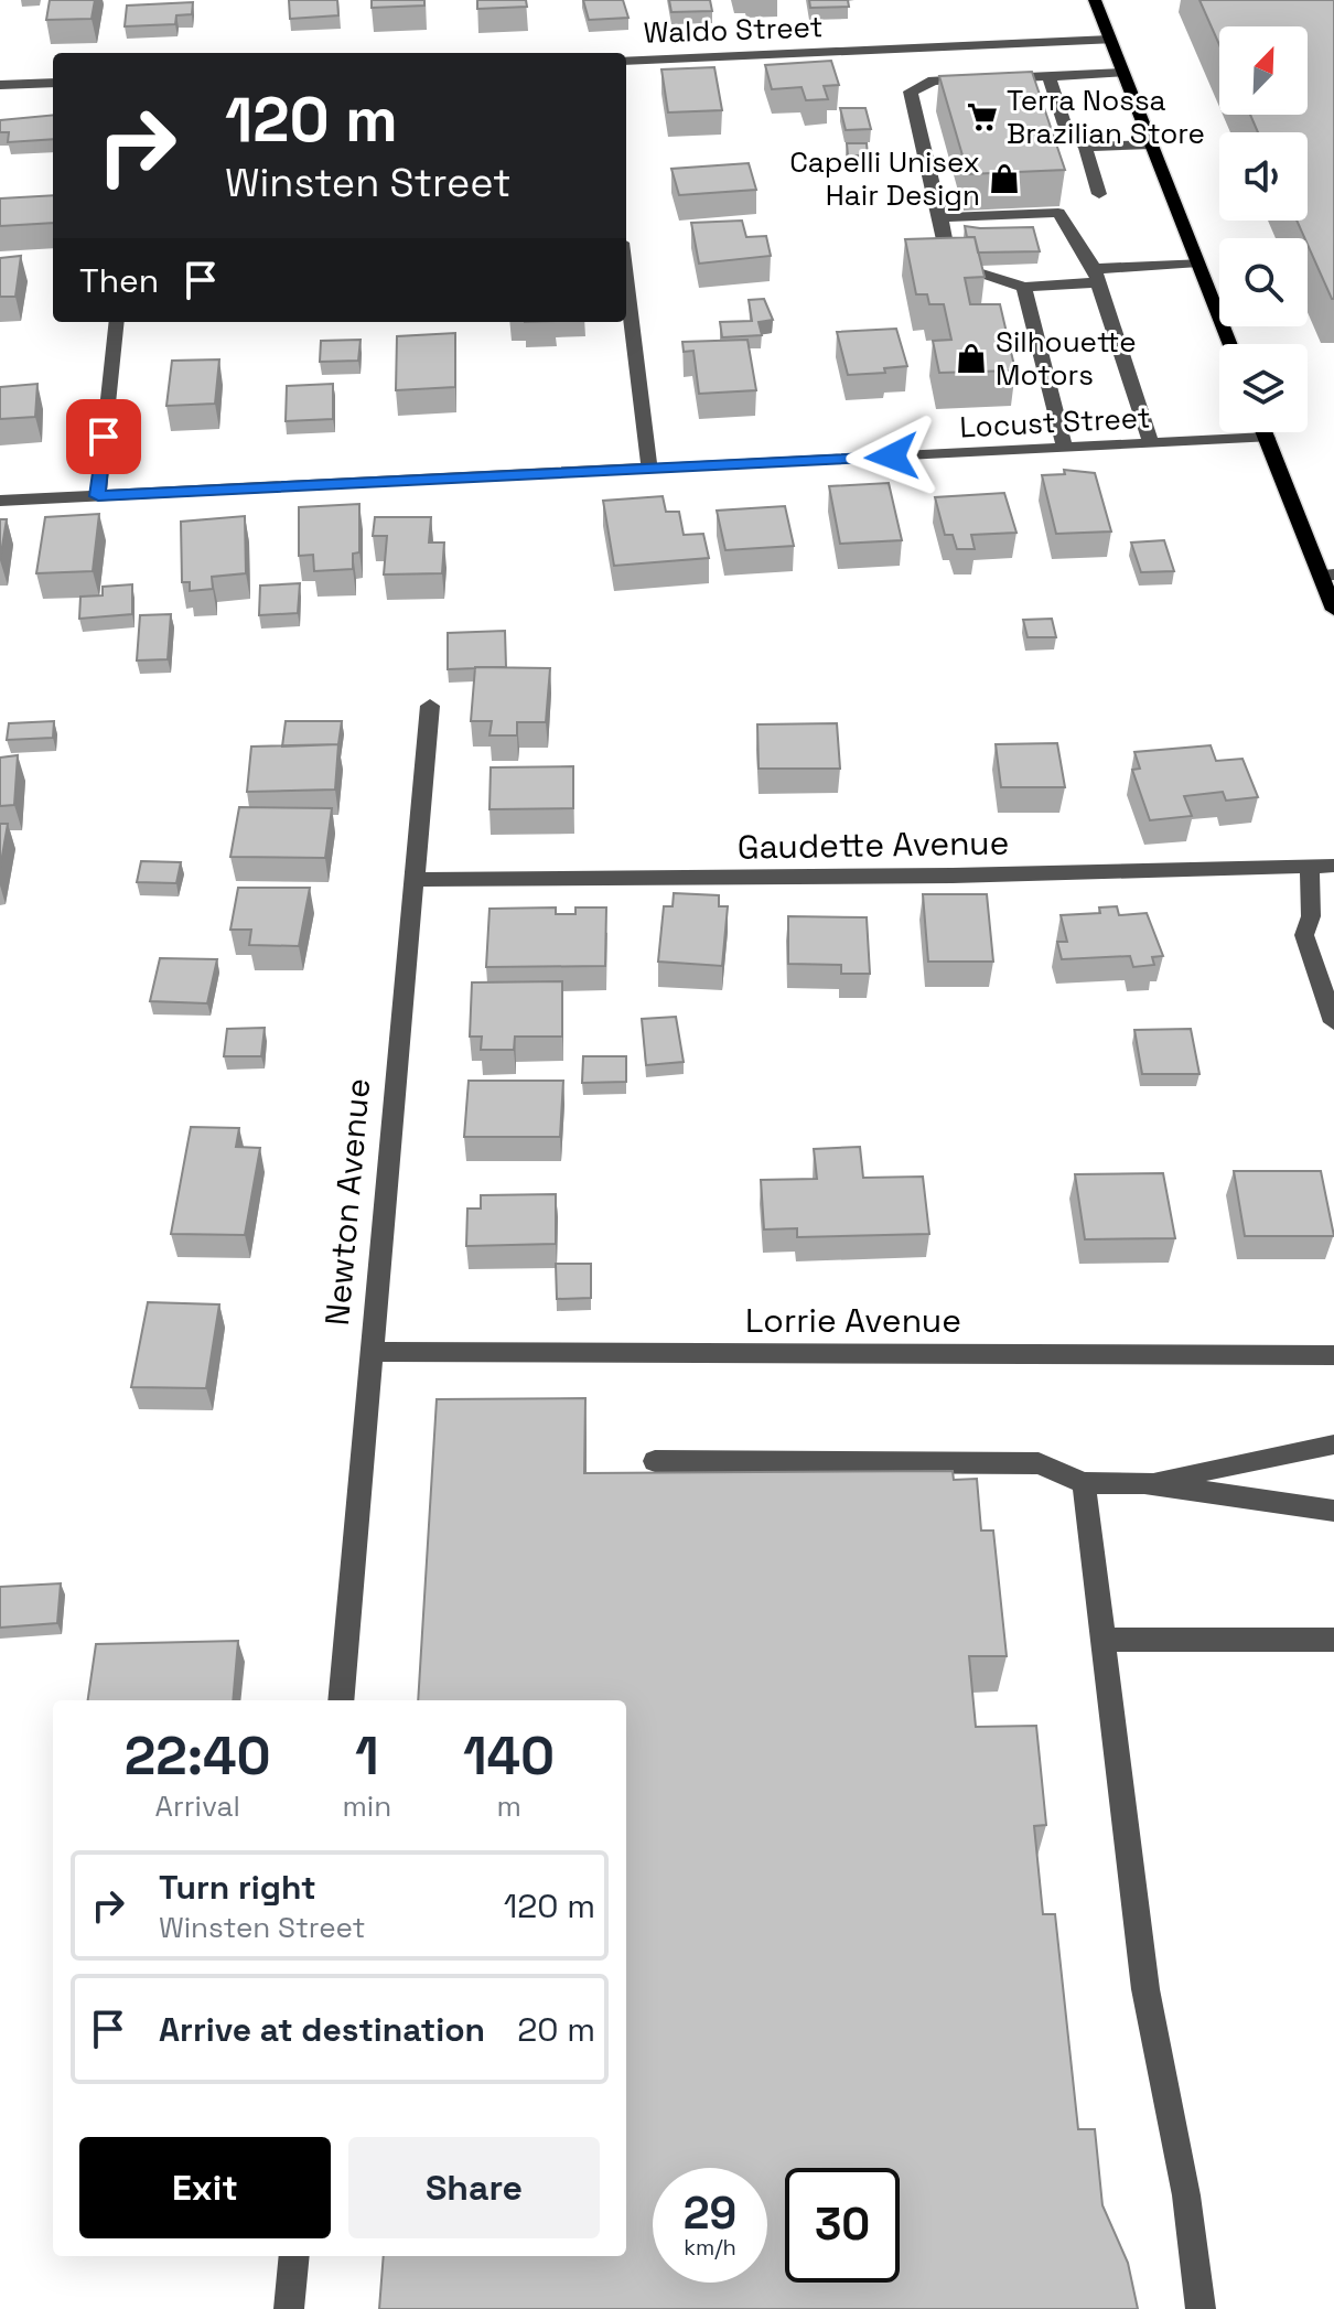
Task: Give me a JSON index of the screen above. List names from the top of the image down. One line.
{"streets":{"street":["Waldo Street","Locust Street","Gaudette Avenue","Newton Avenue","Lorrie Avenue"]},"crossings":[["Gaudette Avenue","Newton Avenue"],["Newton Avenue","Lorrie Avenue"]],"places":{"supermarket":["Terra Nossa Brazilian Store"],"shop":["Capelli Unisex Hair Design","Silhouette Motors"]},"north":"top right","page":{"turn":["120 m","Winsten Street"],"then":"Then","eta":["22:40","Arrival","1","min","140","m"],"list":[{"name":"Turn right","note":"Winsten Street","value":"120 m"},{"name":"Arrive at destination","value":"20 m"}],"buttons":["Exit","Share"],"speed":"29 km/h","limit":"30"}}
